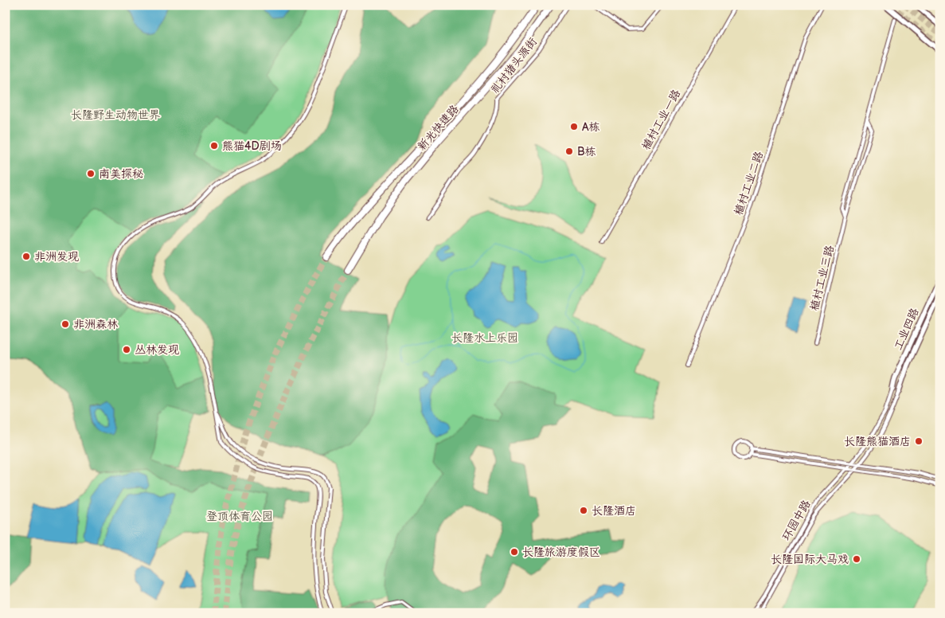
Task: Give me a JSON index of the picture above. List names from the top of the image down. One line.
{"streets":{"highway":["新光快速路"],"street":["礼村猪头源街","植村工业一路","植村工业二路","植村工业三路","工业四路","环园中路"]},"crossings":[["工业四路","环园中路"]],"parks":["长隆野生动物世界","长隆水上乐园","登顶体育公园"],"places":["A栋","熊猫4D剧场","B栋","南美探秘","非洲发现","非洲森林","丛林发现","长隆熊猫酒店","长隆酒店","长隆旅游度假区","长隆国际大马戏"]}
